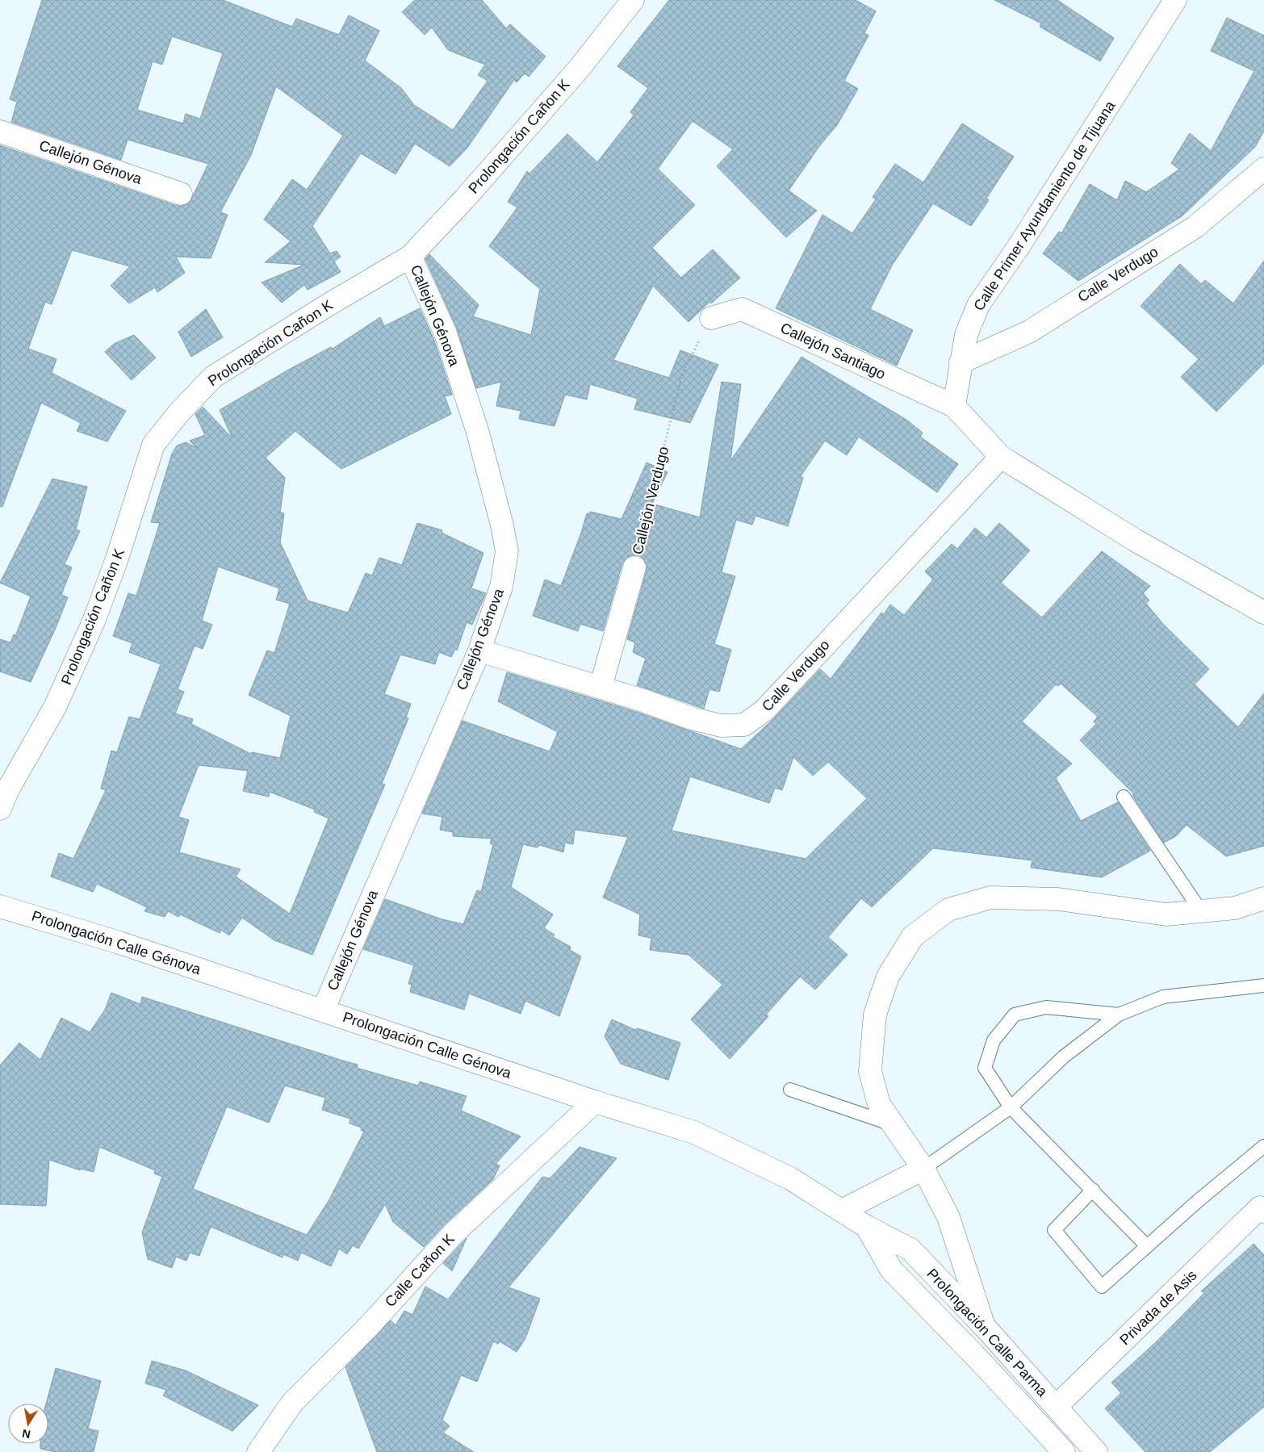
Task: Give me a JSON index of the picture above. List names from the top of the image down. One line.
{"streets":{"street":["Prolongación Cañon K","Callejón Génova","Calle Primer Ayundamiento de Tijuana","Calle Verdugo","Callejón Santiago","Callejón Verdugo","Prolongación Calle Génova","Calle Cañon K","Privada de Asis","Prolongación Calle Parma"]},"crossings":[["Prolongación Cañon K","Callejón Génova"],["Callejón Génova","Calle Verdugo"],["Callejón Génova","Prolongación Calle Génova"],["Calle Primer Ayundamiento de Tijuana","Calle Verdugo"],["Calle Primer Ayundamiento de Tijuana","Callejón Santiago"],["Calle Verdugo","Callejón Verdugo"],["Callejón Santiago","Callejón Verdugo"],["Prolongación Calle Génova","Calle Cañon K"],["Prolongación Calle Génova","Prolongación Calle Parma"],["Privada de Asis","Prolongación Calle Parma"]],"north":"bottom"}
